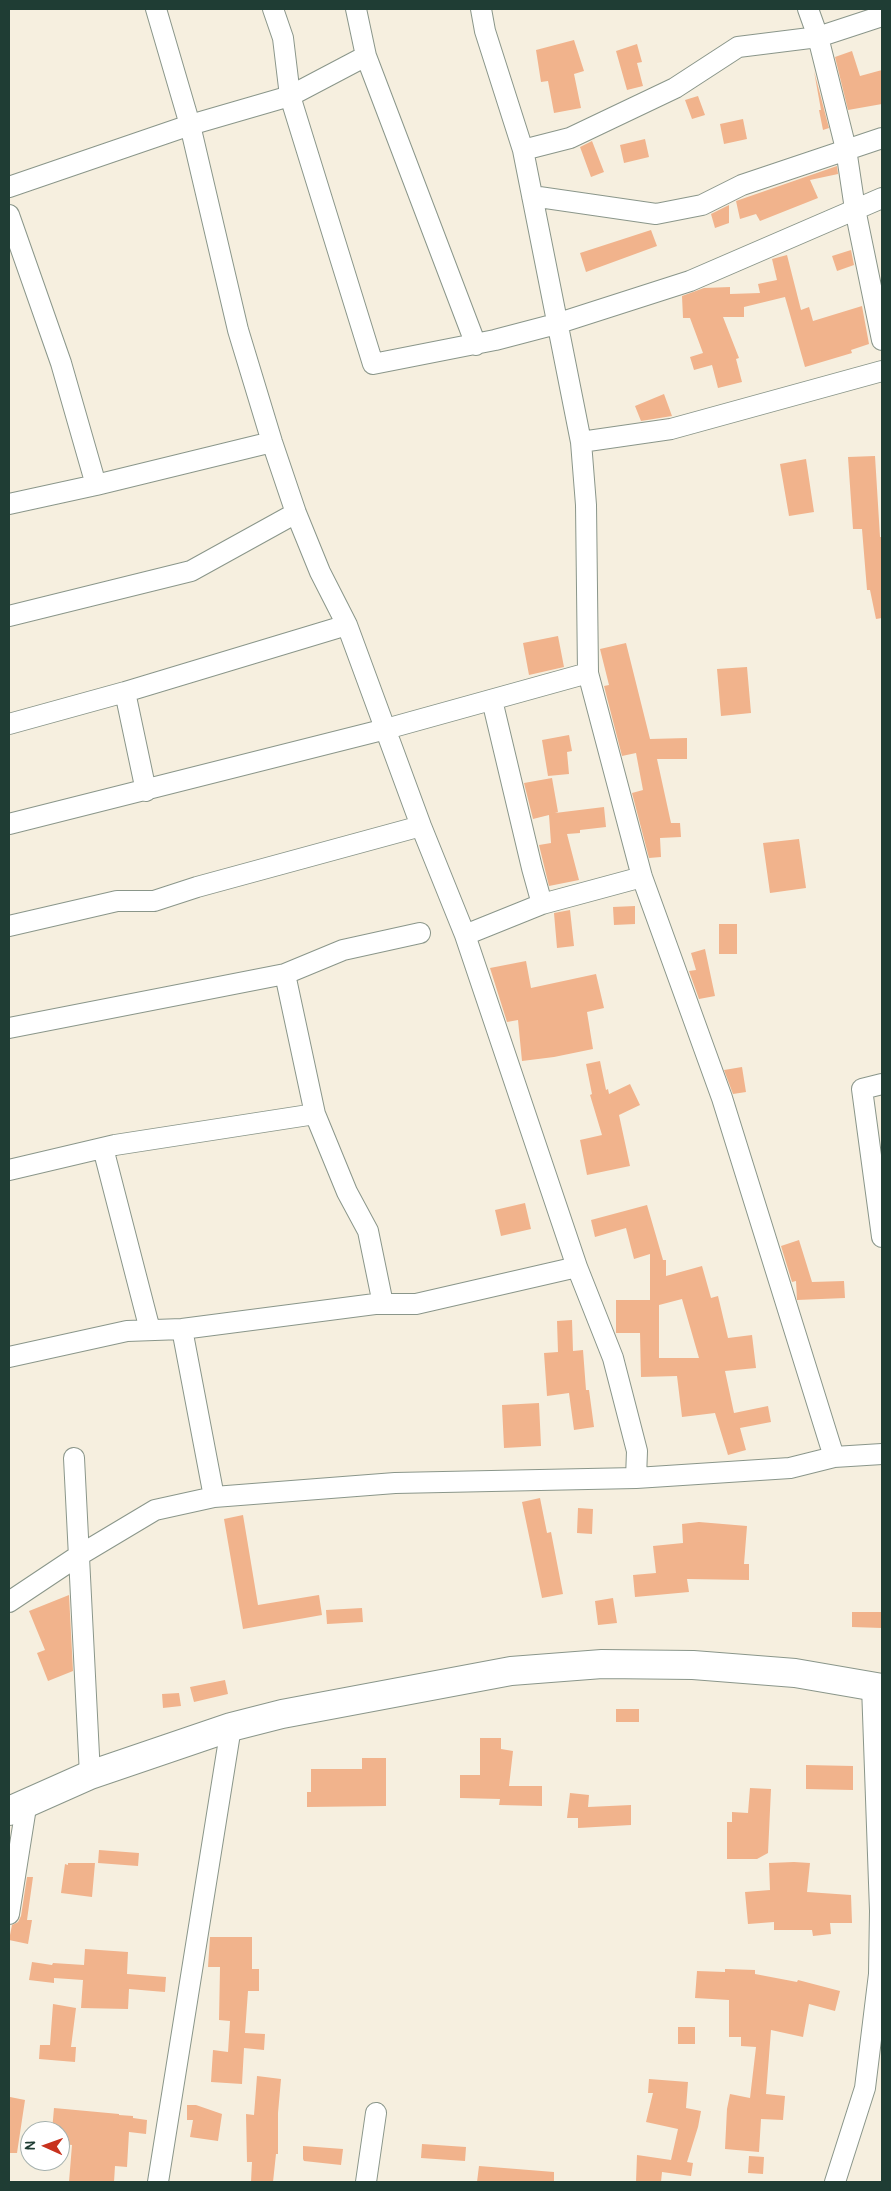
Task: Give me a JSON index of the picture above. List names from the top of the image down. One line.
{"north":"left"}
